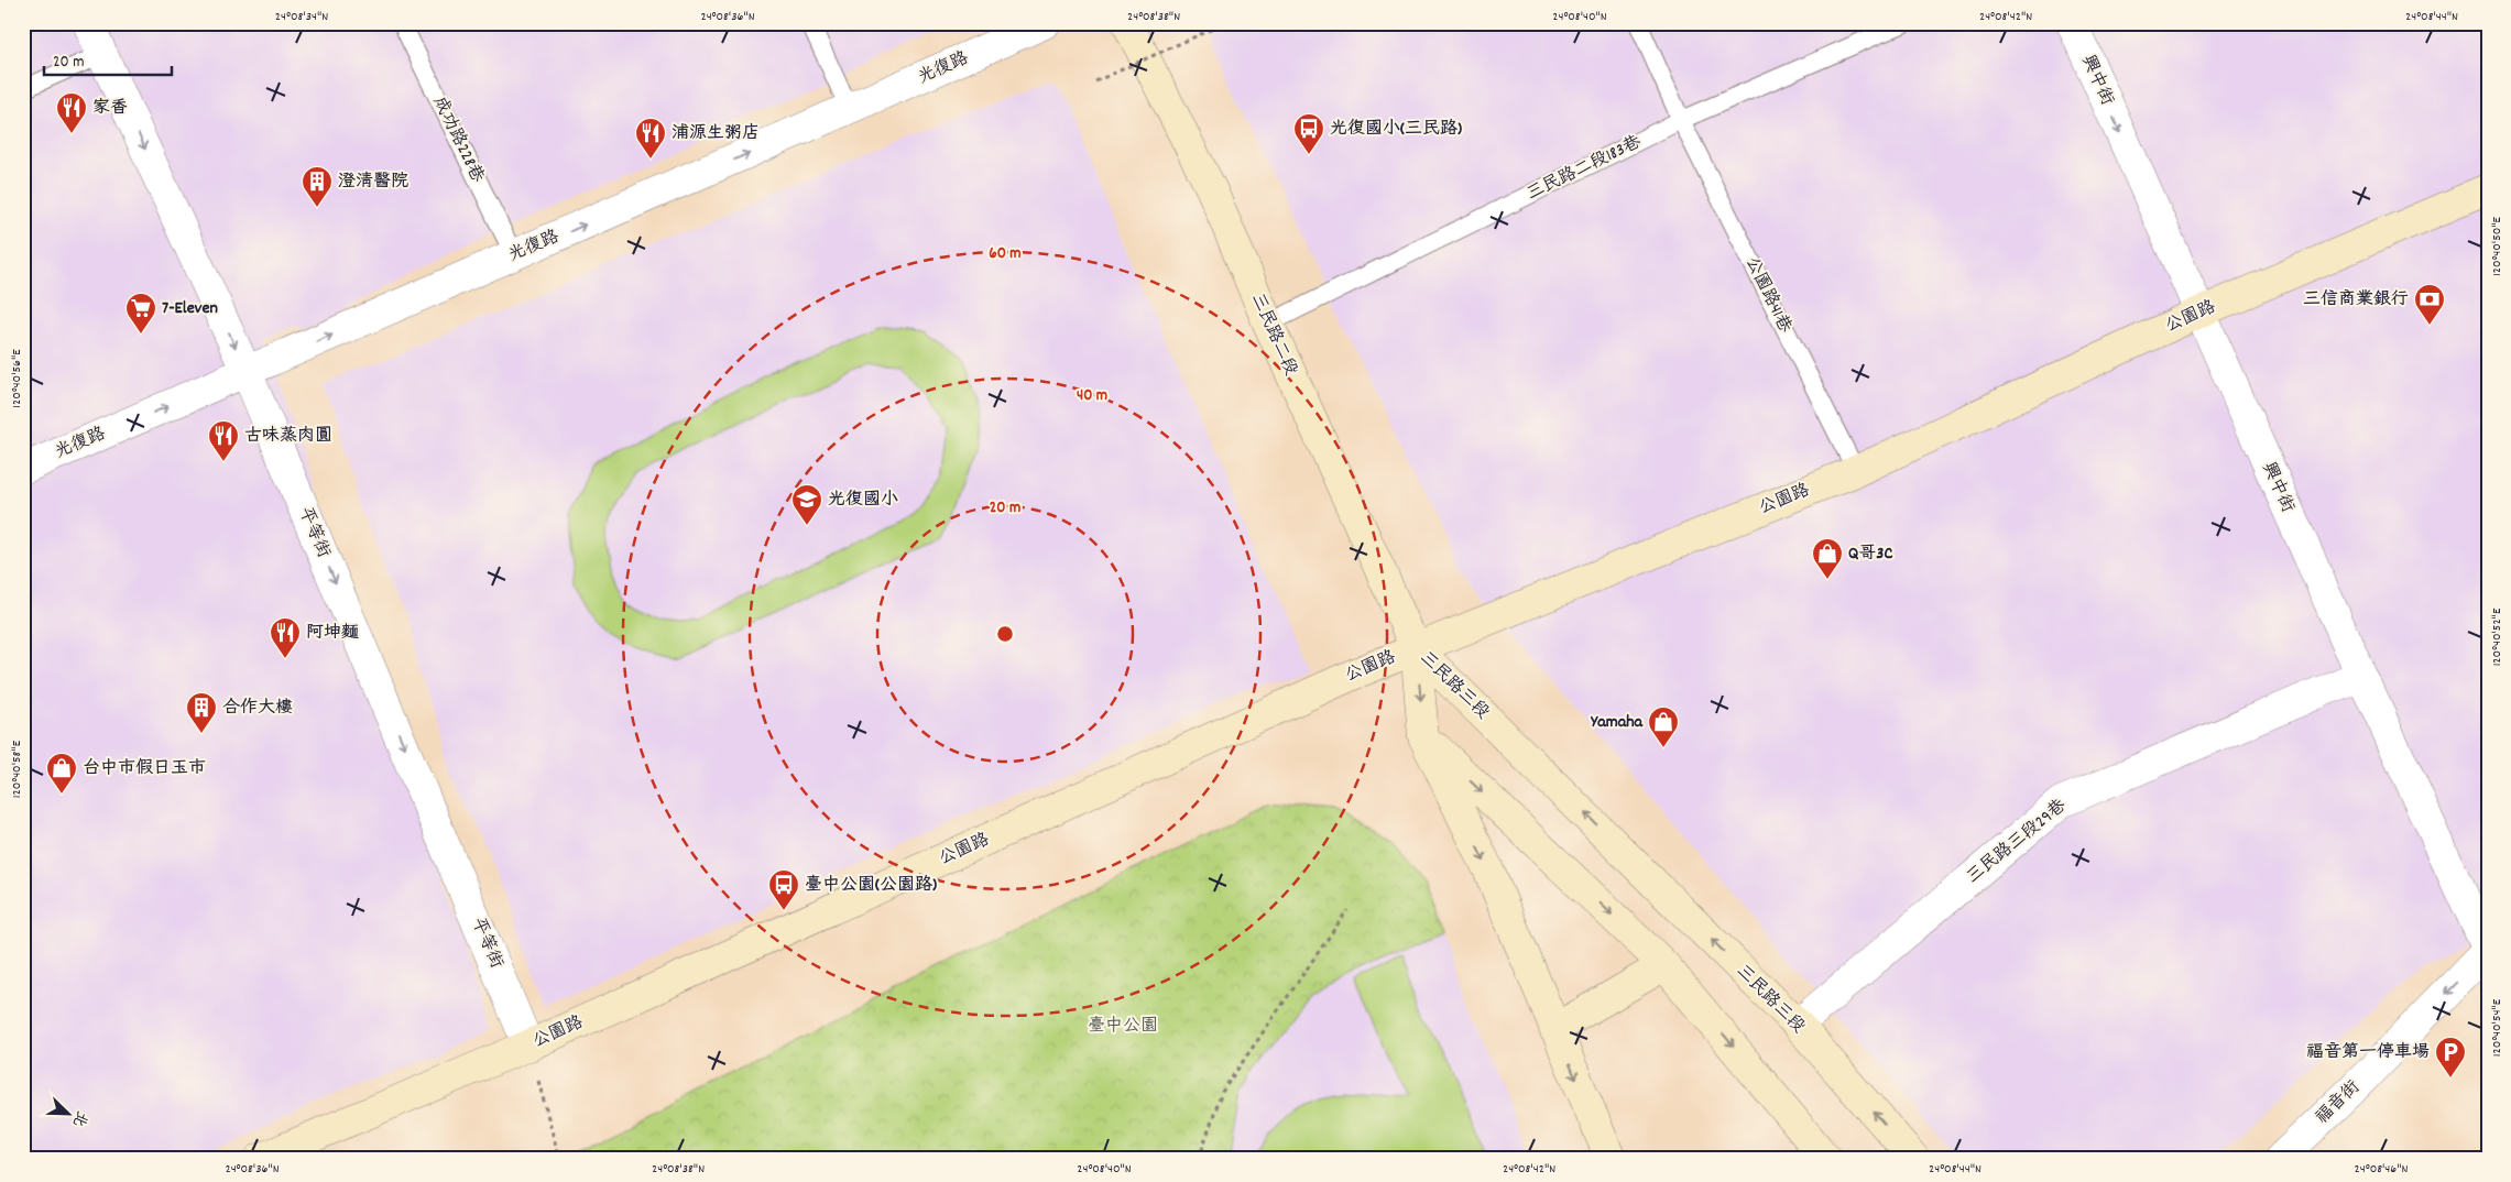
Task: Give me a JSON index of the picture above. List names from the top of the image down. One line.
{"streets":{"main road":["公園路","三民路二段","三民路三段"],"street":["光復路","興中街","平等街","三民路三段29巷","福音街"],"lane":["成功路228巷","三民路二段183巷","公園路41巷"]},"crossings":[["光復路","成功路228巷"],["光復路","平等街"],["興中街","公園路"],["興中街","三民路三段29巷"],["興中街","福音街"],["三民路二段183巷","公園路41巷"],["三民路二段183巷","三民路二段"],["公園路41巷","公園路"],["公園路","三民路二段"],["公園路","平等街"],["公園路","三民路三段"],["三民路二段","三民路三段"],["三民路三段","三民路三段29巷"]],"one_way":["光復路","平等街","福音街"],"parks":["臺中公園"],"places":{"restaurant":["家香","浦源生粥店","古味蒸肉圓","阿坤麵"],"bus stop":["光復國小(三民路)","臺中公園(公園路)"],"building":["澄清醫院","合作大樓"],"bank":["三信商業銀行"],"supermarket":["7-Eleven"],"school or university":["光復國小"],"shop":["Q哥3C","Yamaha","台中市假日玉市"],"parking":["福音第一停車場"]},"scale_bar":"20 m","north":"bottom right","coordinates":["24°08'34\"N","24°08'36\"N","24°08'38\"N","24°08'40\"N","24°08'42\"N","24°08'44\"N","120°40'50\"E","120°40'56\"E","120°40'52\"E","120°40'58\"E","120°40'54\"E","24°08'46\"N"],"rings":["60 m","40 m","20 m"]}
